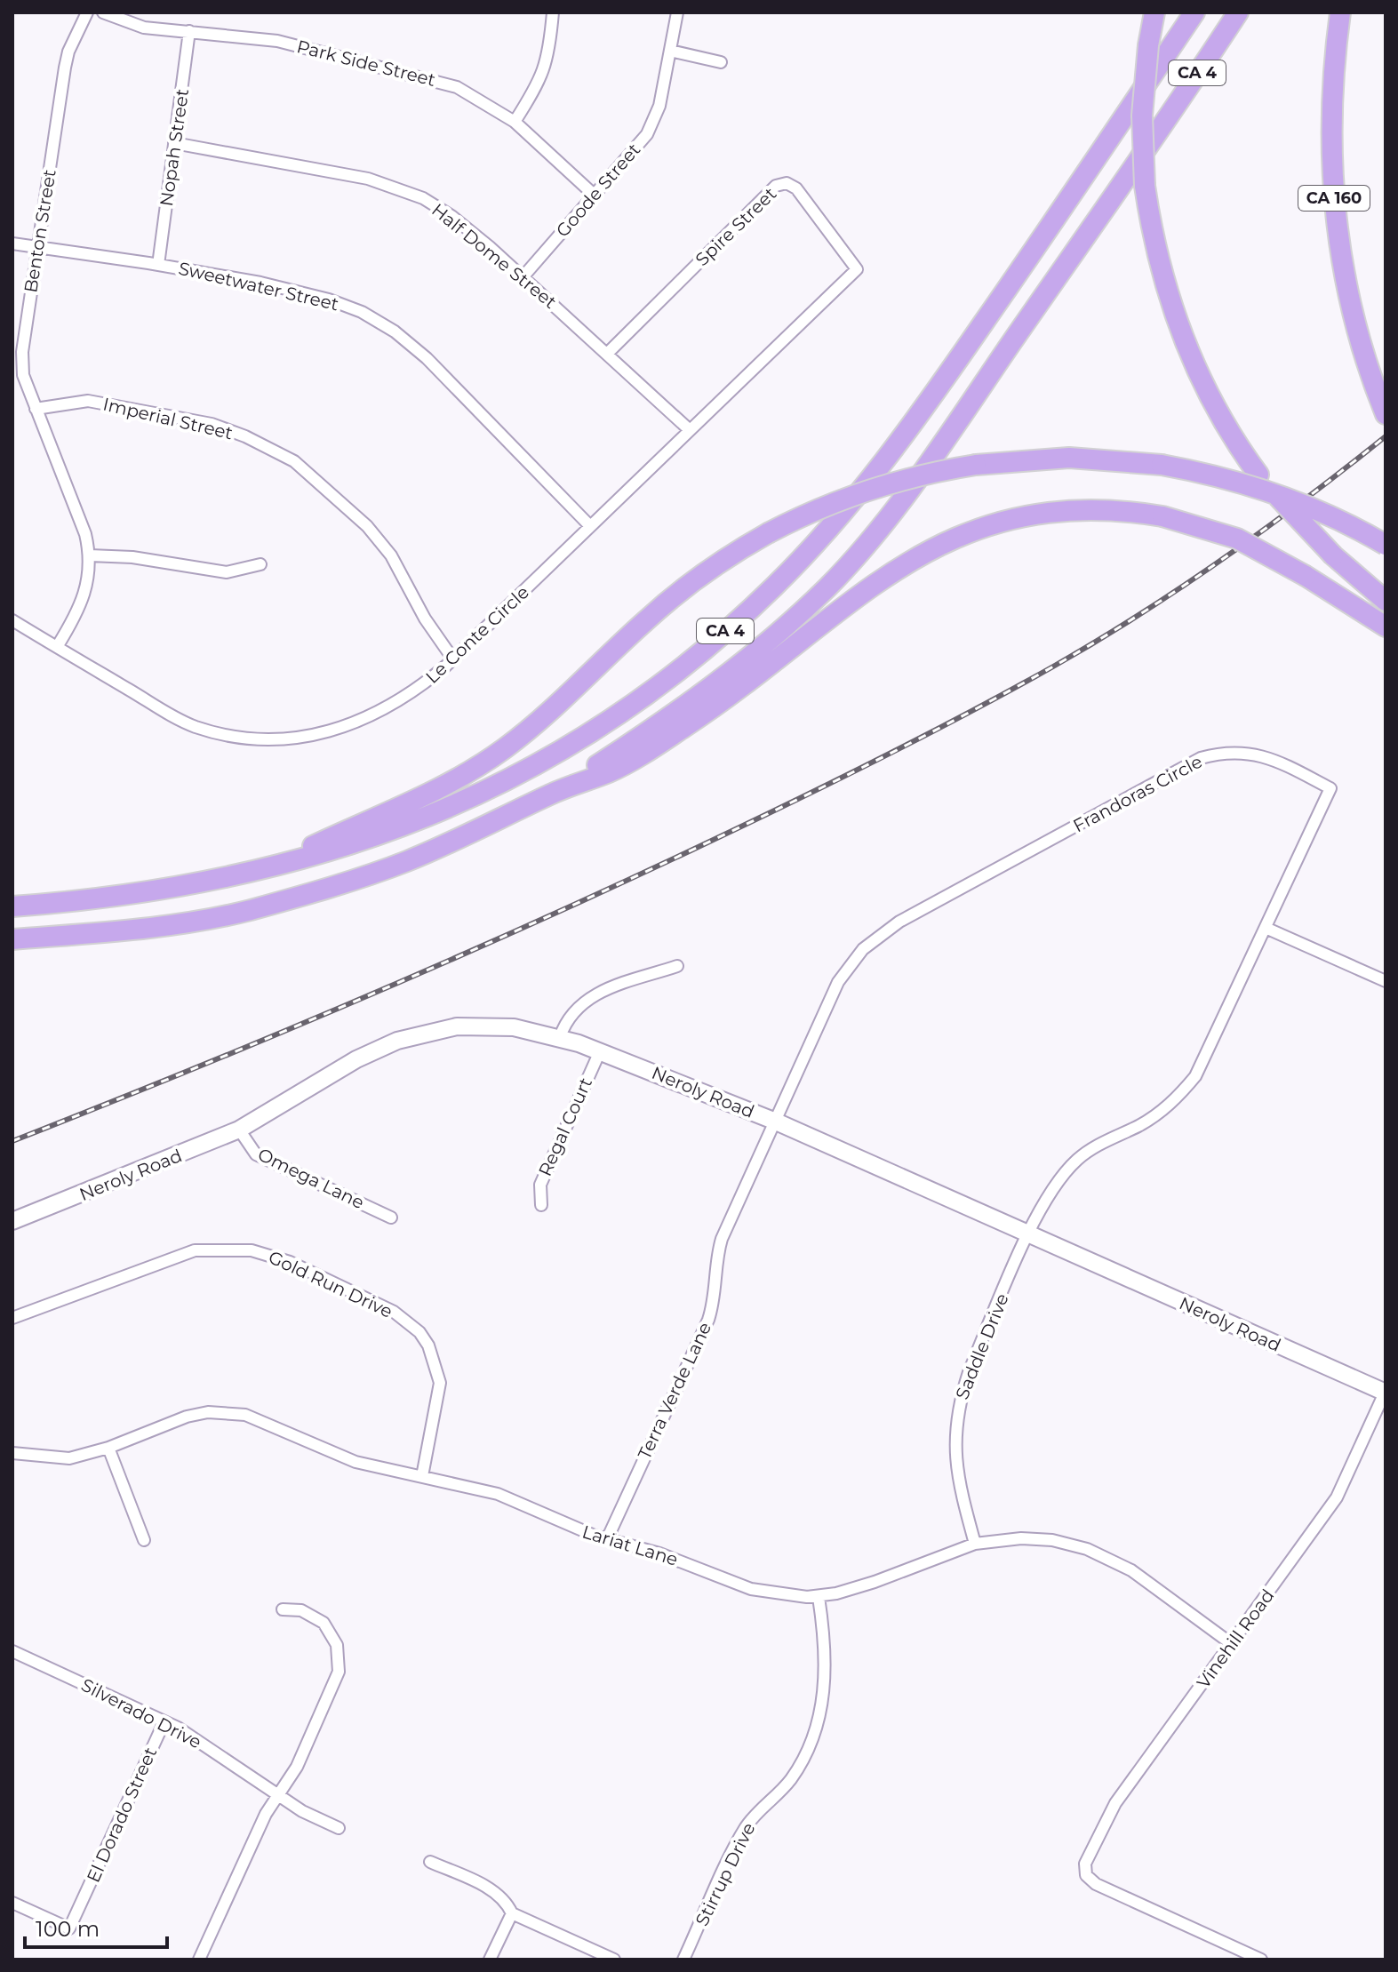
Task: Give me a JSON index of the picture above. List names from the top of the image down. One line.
{"streets":{"highway":["CA 4","CA 160"],"street":["Park Side Street","Nopah Street","Goode Street","Spire Street","Benton Street","Half Dome Street","Sweetwater Street","Imperial Street","Le Conte Circle","Frandoras Circle","Neroly Road","Regal Court","Omega Lane","Gold Run Drive","Saddle Drive","Terra Verde Lane","Lariat Lane","Vinehill Road","Silverado Drive","El Dorado Street","Stirrup Drive"]},"crossings":[["Park Side Street","Nopah Street"],["Park Side Street","Goode Street"],["Nopah Street","Half Dome Street"],["Nopah Street","Sweetwater Street"],["Goode Street","Half Dome Street"],["Spire Street","Half Dome Street"],["Spire Street","Le Conte Circle"],["Benton Street","Sweetwater Street"],["Benton Street","Imperial Street"],["Benton Street","Le Conte Circle"],["Half Dome Street","Le Conte Circle"],["Sweetwater Street","Le Conte Circle"],["Imperial Street","Le Conte Circle"],["Frandoras Circle","Neroly Road"],["Frandoras Circle","Saddle Drive"],["Frandoras Circle","Terra Verde Lane"],["Neroly Road","Regal Court"],["Neroly Road","Omega Lane"],["Neroly Road","Saddle Drive"],["Neroly Road","Terra Verde Lane"],["Neroly Road","Vinehill Road"],["Gold Run Drive","Lariat Lane"],["Saddle Drive","Lariat Lane"],["Terra Verde Lane","Lariat Lane"],["Lariat Lane","Vinehill Road"],["Lariat Lane","Stirrup Drive"],["Silverado Drive","El Dorado Street"]],"scale_bar":"100 m"}
